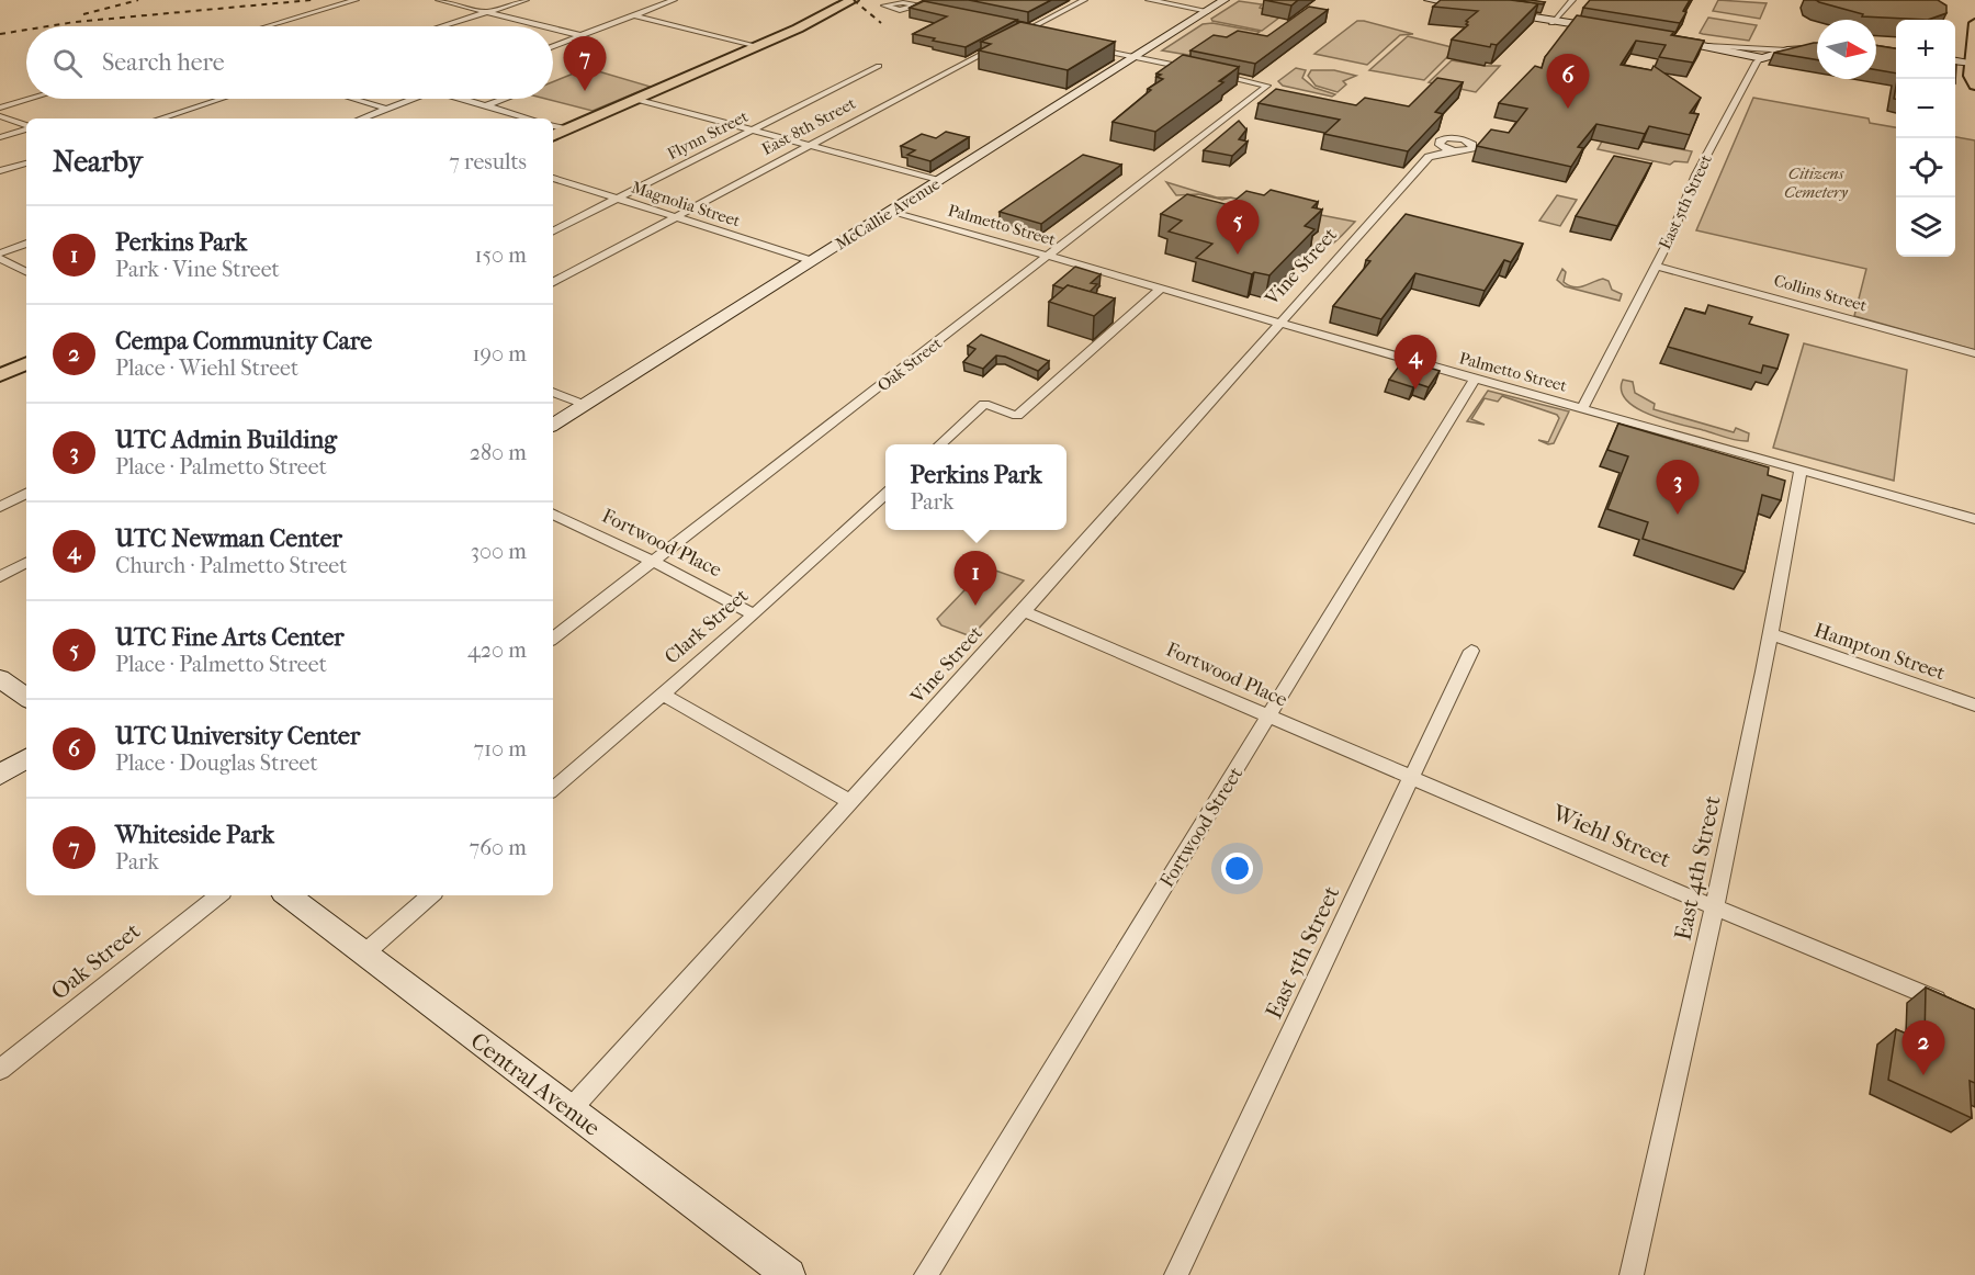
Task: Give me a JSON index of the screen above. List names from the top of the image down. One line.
{"streets":{"main road":["McCallie Avenue","Central Avenue"],"street":["East 8th Street","Flynn Street","East 5th Street","Magnolia Street","Palmetto Street","Vine Street","Collins Street","Oak Street","Fortwood Place","Clark Street","Hampton Street","Fortwood Street","Wiehl Street","East 4th Street"]},"crossings":[["East 8th Street","Magnolia Street"],["East 8th Street","Palmetto Street"],["Flynn Street","Magnolia Street"],["Flynn Street","Palmetto Street"],["East 5th Street","Palmetto Street"],["East 5th Street","Collins Street"],["East 5th Street","Fortwood Place"],["East 5th Street","Wiehl Street"],["Magnolia Street","McCallie Avenue"],["McCallie Avenue","Palmetto Street"],["Palmetto Street","Vine Street"],["Palmetto Street","Oak Street"],["Palmetto Street","Fortwood Street"],["Palmetto Street","East 4th Street"],["Vine Street","Fortwood Place"],["Vine Street","Central Avenue"],["Oak Street","Fortwood Place"],["Fortwood Place","Clark Street"],["Fortwood Place","Fortwood Street"],["Fortwood Place","Wiehl Street"],["Hampton Street","East 4th Street"],["Wiehl Street","East 4th Street"]],"parks":["Citizens Cemetery"],"north":"right","page":{"map_buttons":["+","−"],"search":"Search here","pins":["7","6","5","4","3","1","2"],"heading":["Nearby","7 results"],"list":[{"mark":"1","name":"Perkins Park","note":"Park · Vine Street","value":"150 m"},{"mark":"2","name":"Cempa Community Care","note":"Place · Wiehl Street","value":"190 m"},{"mark":"3","name":"UTC Admin Building","note":"Place · Palmetto Street","value":"280 m"},{"mark":"4","name":"UTC Newman Center","note":"Church · Palmetto Street","value":"300 m"},{"mark":"5","name":"UTC Fine Arts Center","note":"Place · Palmetto Street","value":"420 m"},{"mark":"6","name":"UTC University Center","note":"Place · Douglas Street","value":"710 m"},{"mark":"7","name":"Whiteside Park","note":"Park","value":"760 m"}],"popup":["Perkins Park","Park"]}}
